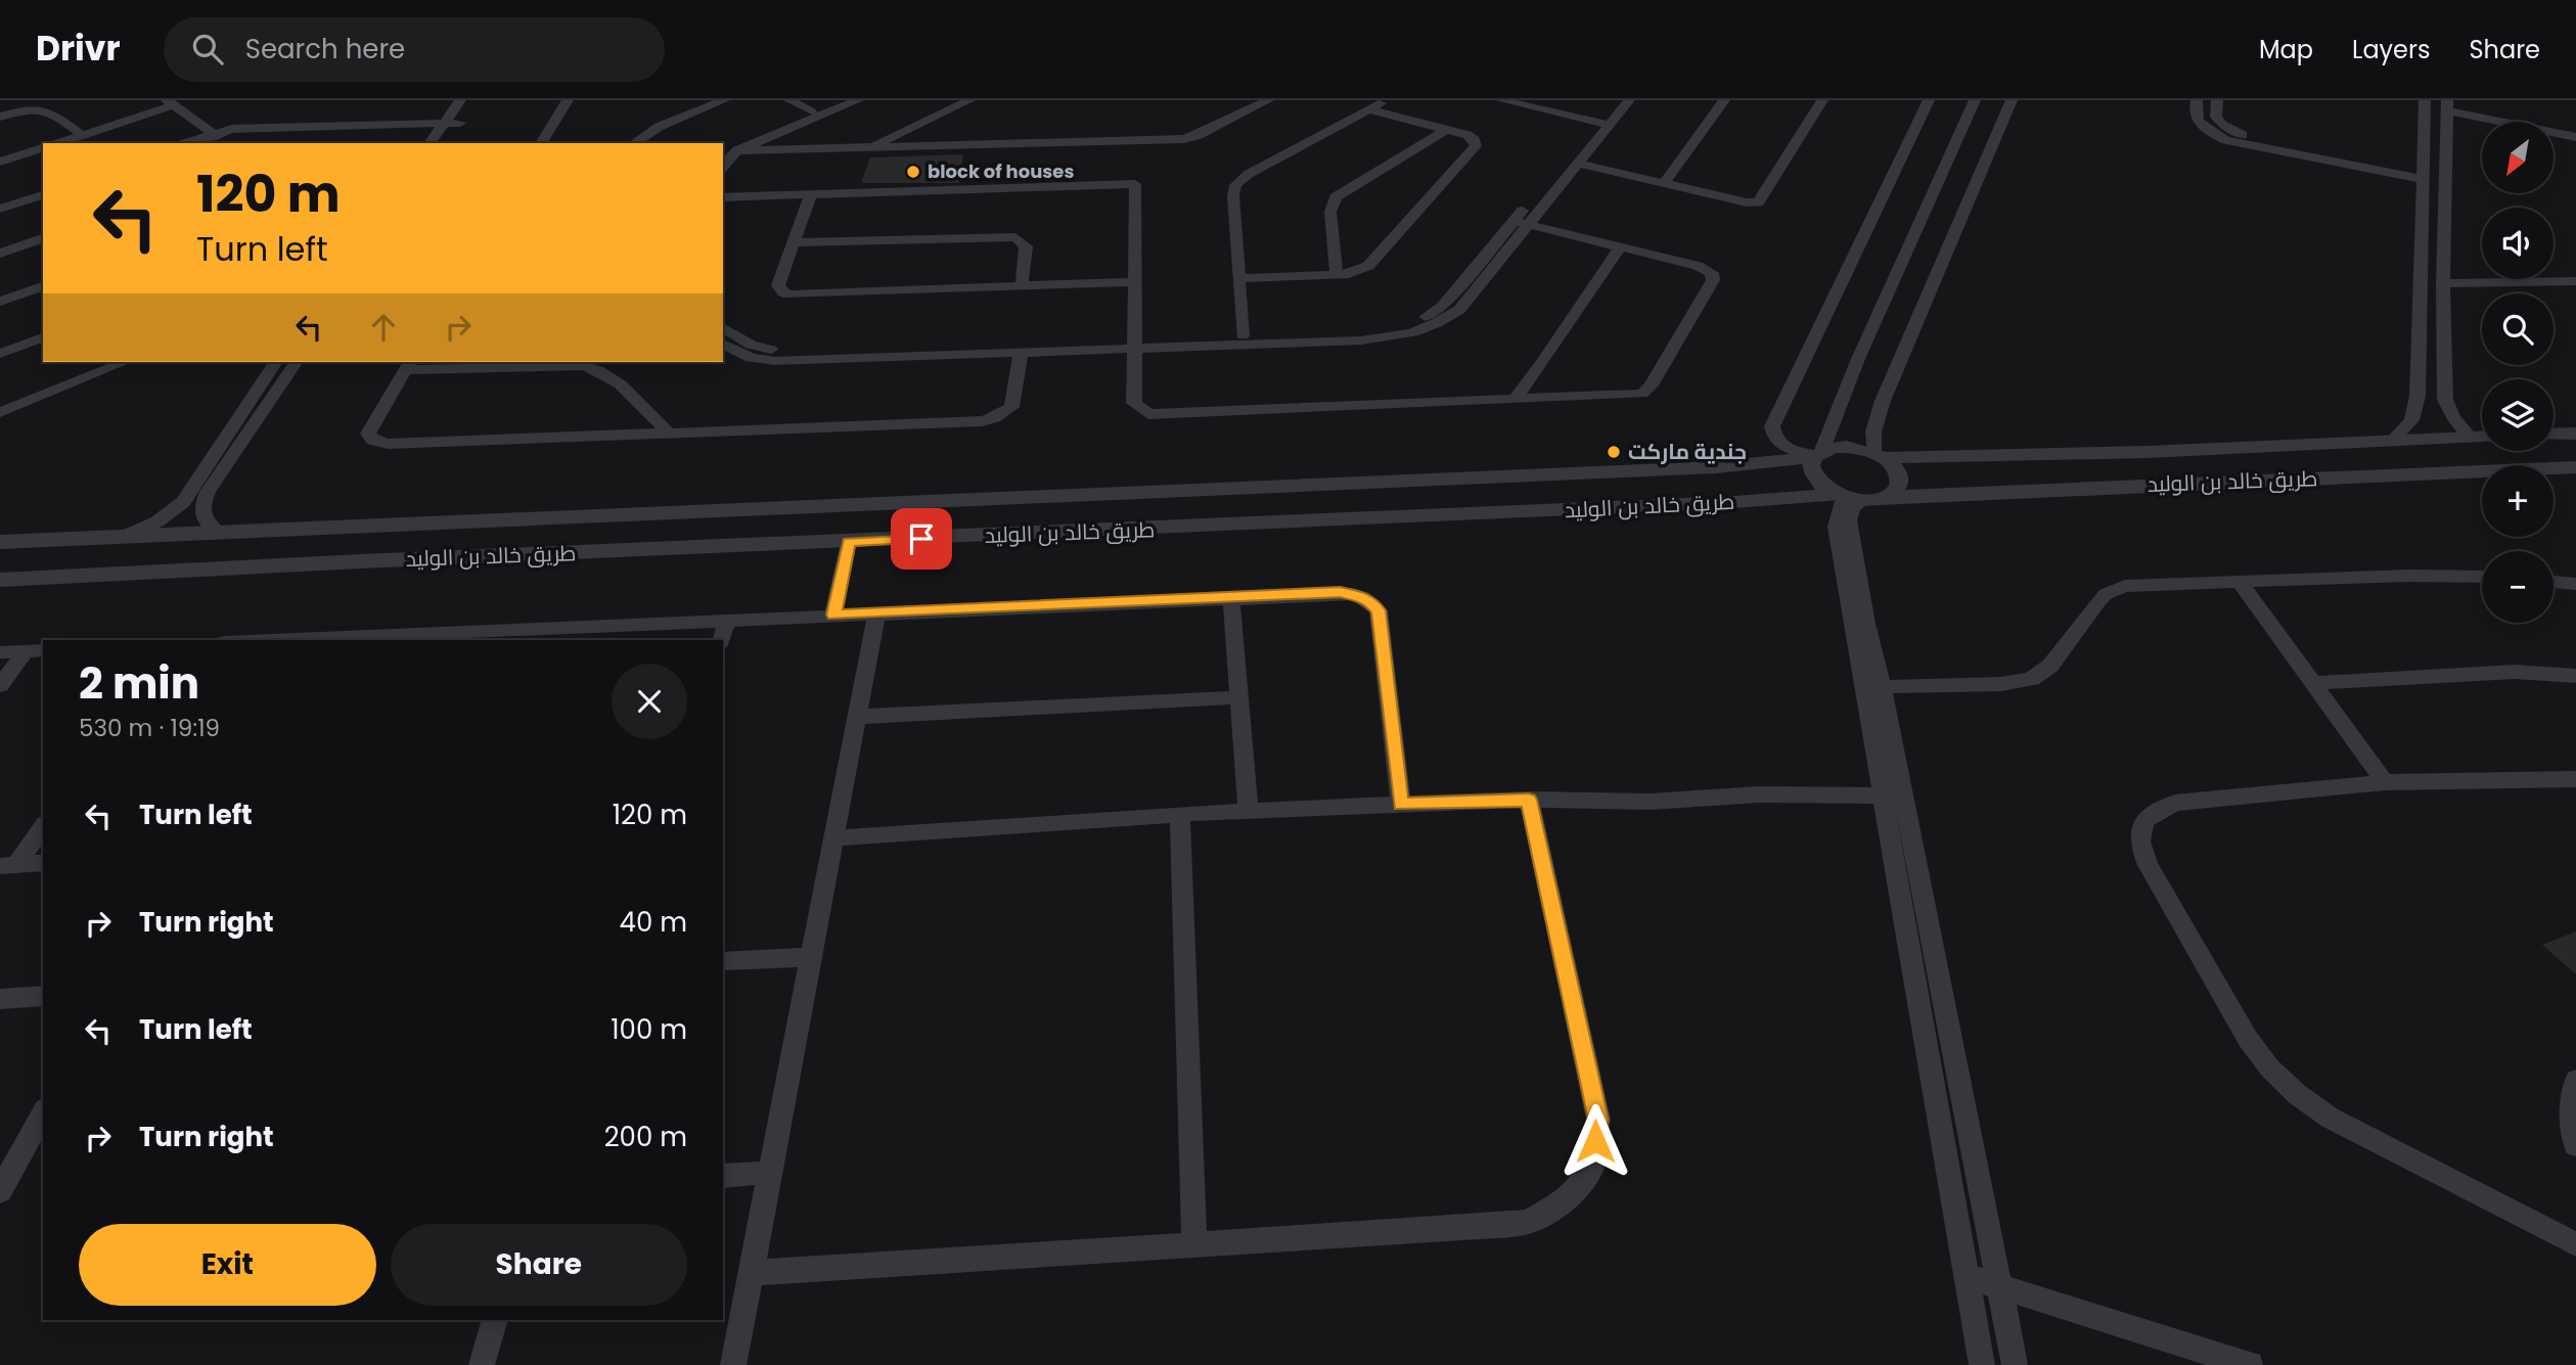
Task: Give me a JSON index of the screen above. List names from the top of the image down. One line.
{"streets":{"street":["طريق خالد بن الوليد"]},"places":["block of houses","جندية ماركت"],"north":"bottom left","page":{"header":"Drivr","search":"Search here","nav":["Map","Layers","Share"],"map_buttons":["+","−"],"turn":["120 m","Turn left"],"heading":["2 min","530 m · 19:19"],"list":[{"name":"Turn left","value":"120 m"},{"name":"Turn right","value":"40 m"},{"name":"Turn left","value":"100 m"},{"name":"Turn right","value":"200 m"}],"buttons":["Exit","Share"]}}
